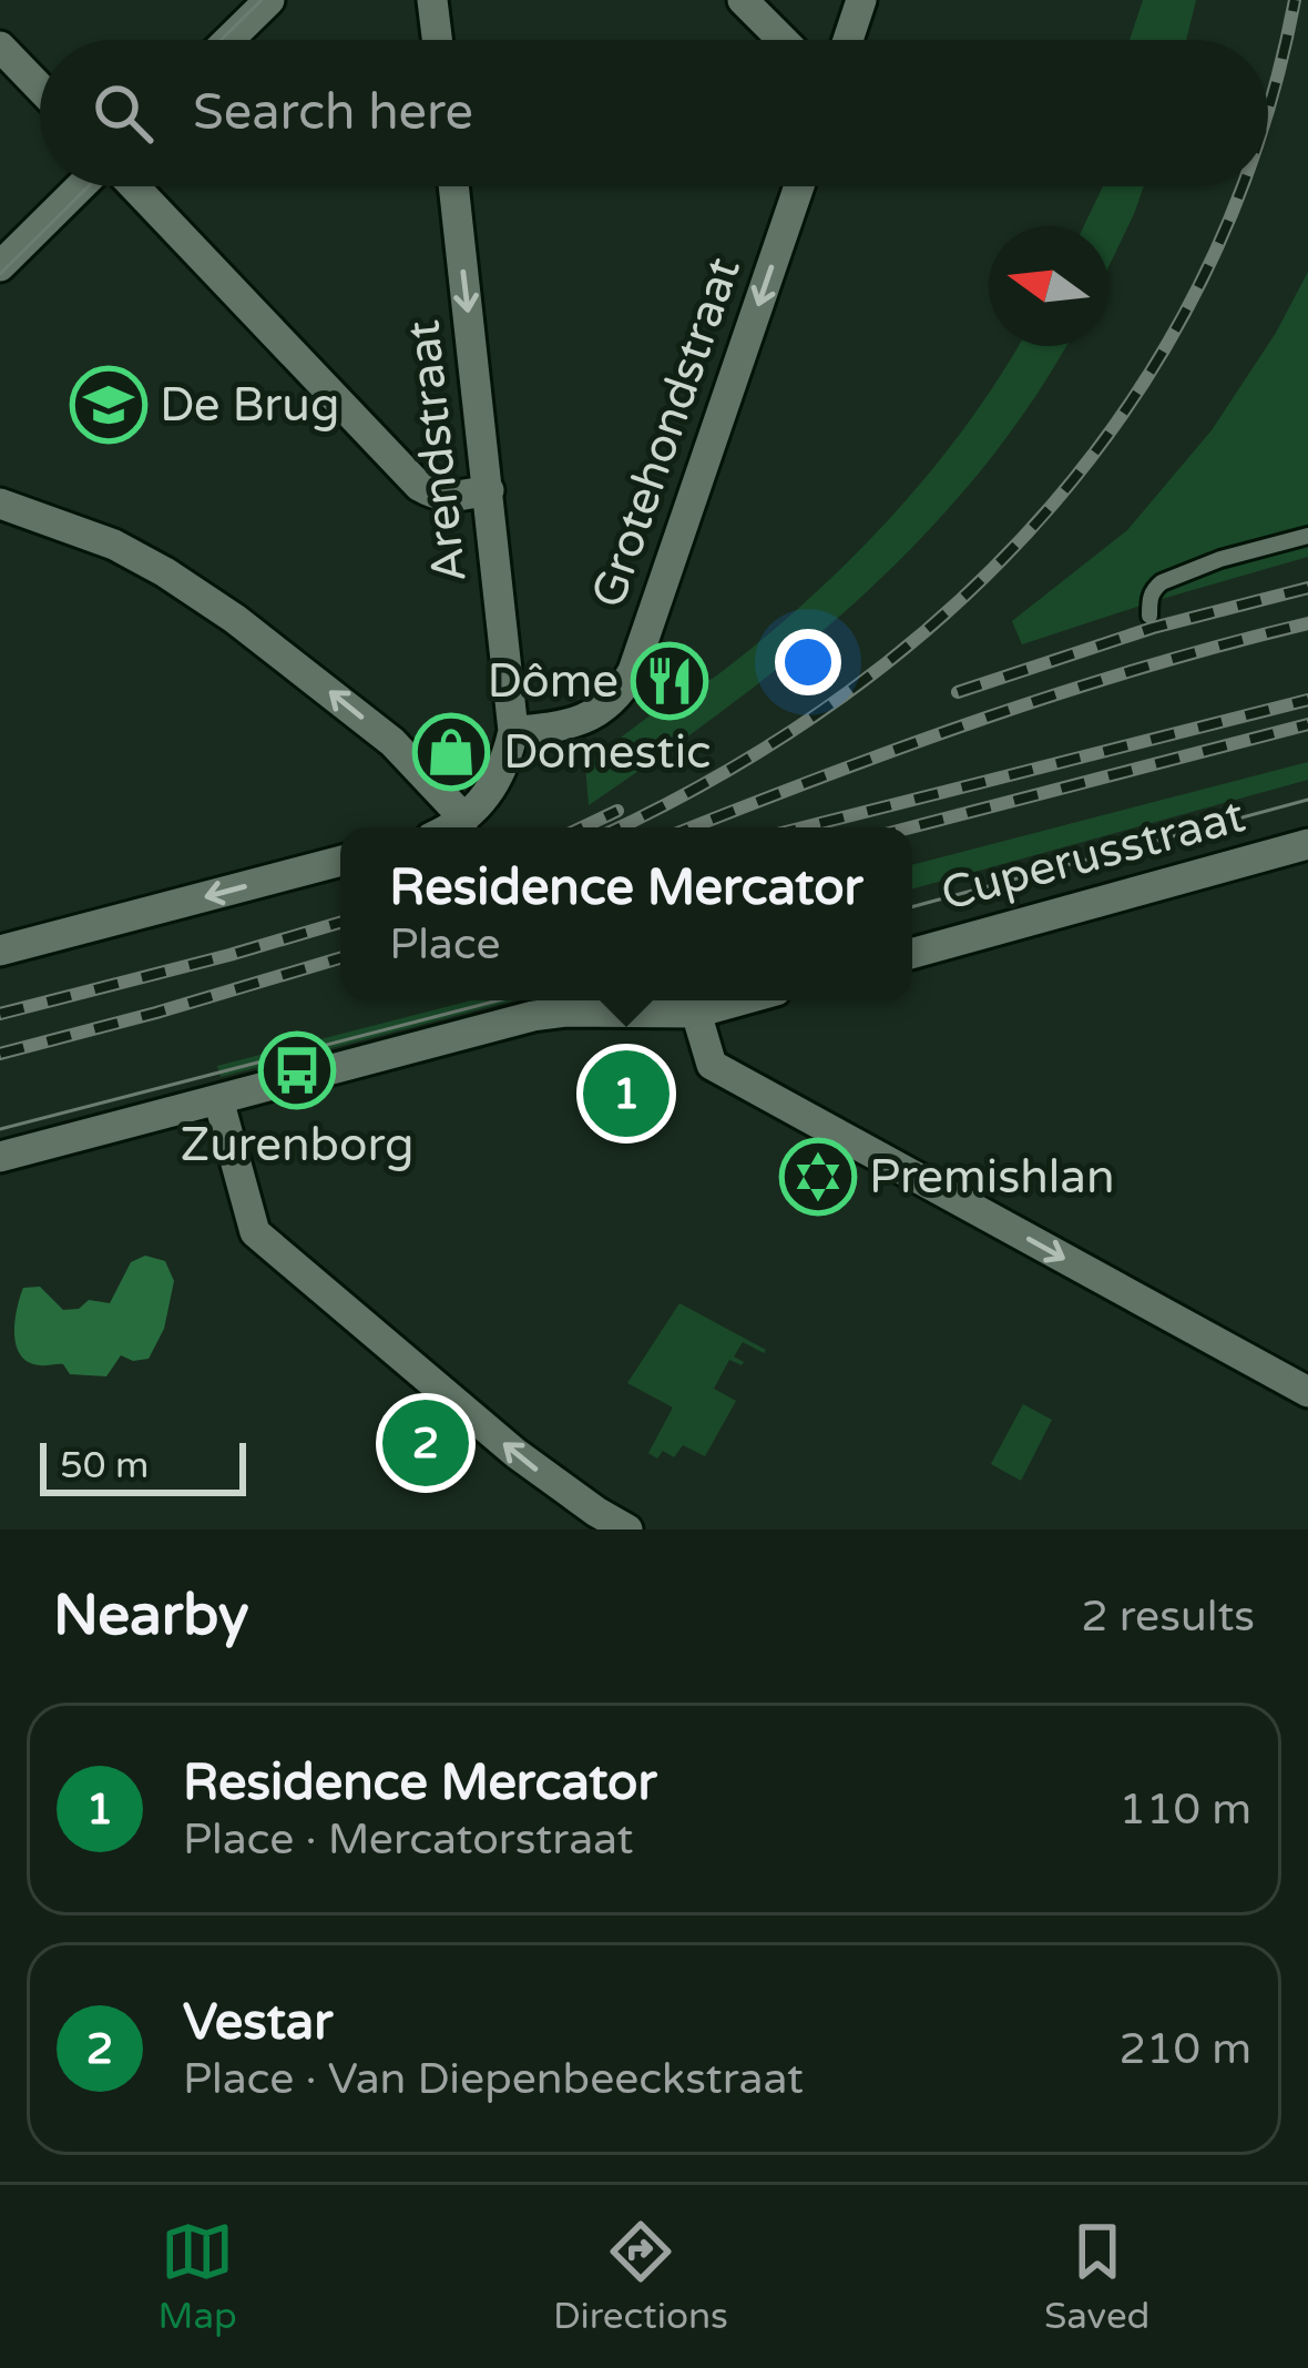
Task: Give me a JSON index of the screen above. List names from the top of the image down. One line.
{"streets":{"street":["Grotehondstraat","Arendstraat","Cuperusstraat"]},"crossings":[["Grotehondstraat","Arendstraat"]],"one_way":["Grotehondstraat","Arendstraat"],"places":{"school or university":["De Brug"],"restaurant":["Dôme"],"shop":["Domestic"],"bus stop":["Zurenborg"],"synagogue":["Premishlan"]},"scale_bar":"50 m","north":"left","page":{"search":"Search here","popup":["Residence Mercator","Place"],"pins":["1","2"],"scale":"50 m","heading":["Nearby","2 results"],"list":[{"mark":"1","name":"Residence Mercator","note":"Place · Mercatorstraat","value":"110 m"},{"mark":"2","name":"Vestar","note":"Place · Van Diepenbeeckstraat","value":"210 m"}],"nav":["Map","Directions","Saved"]}}
